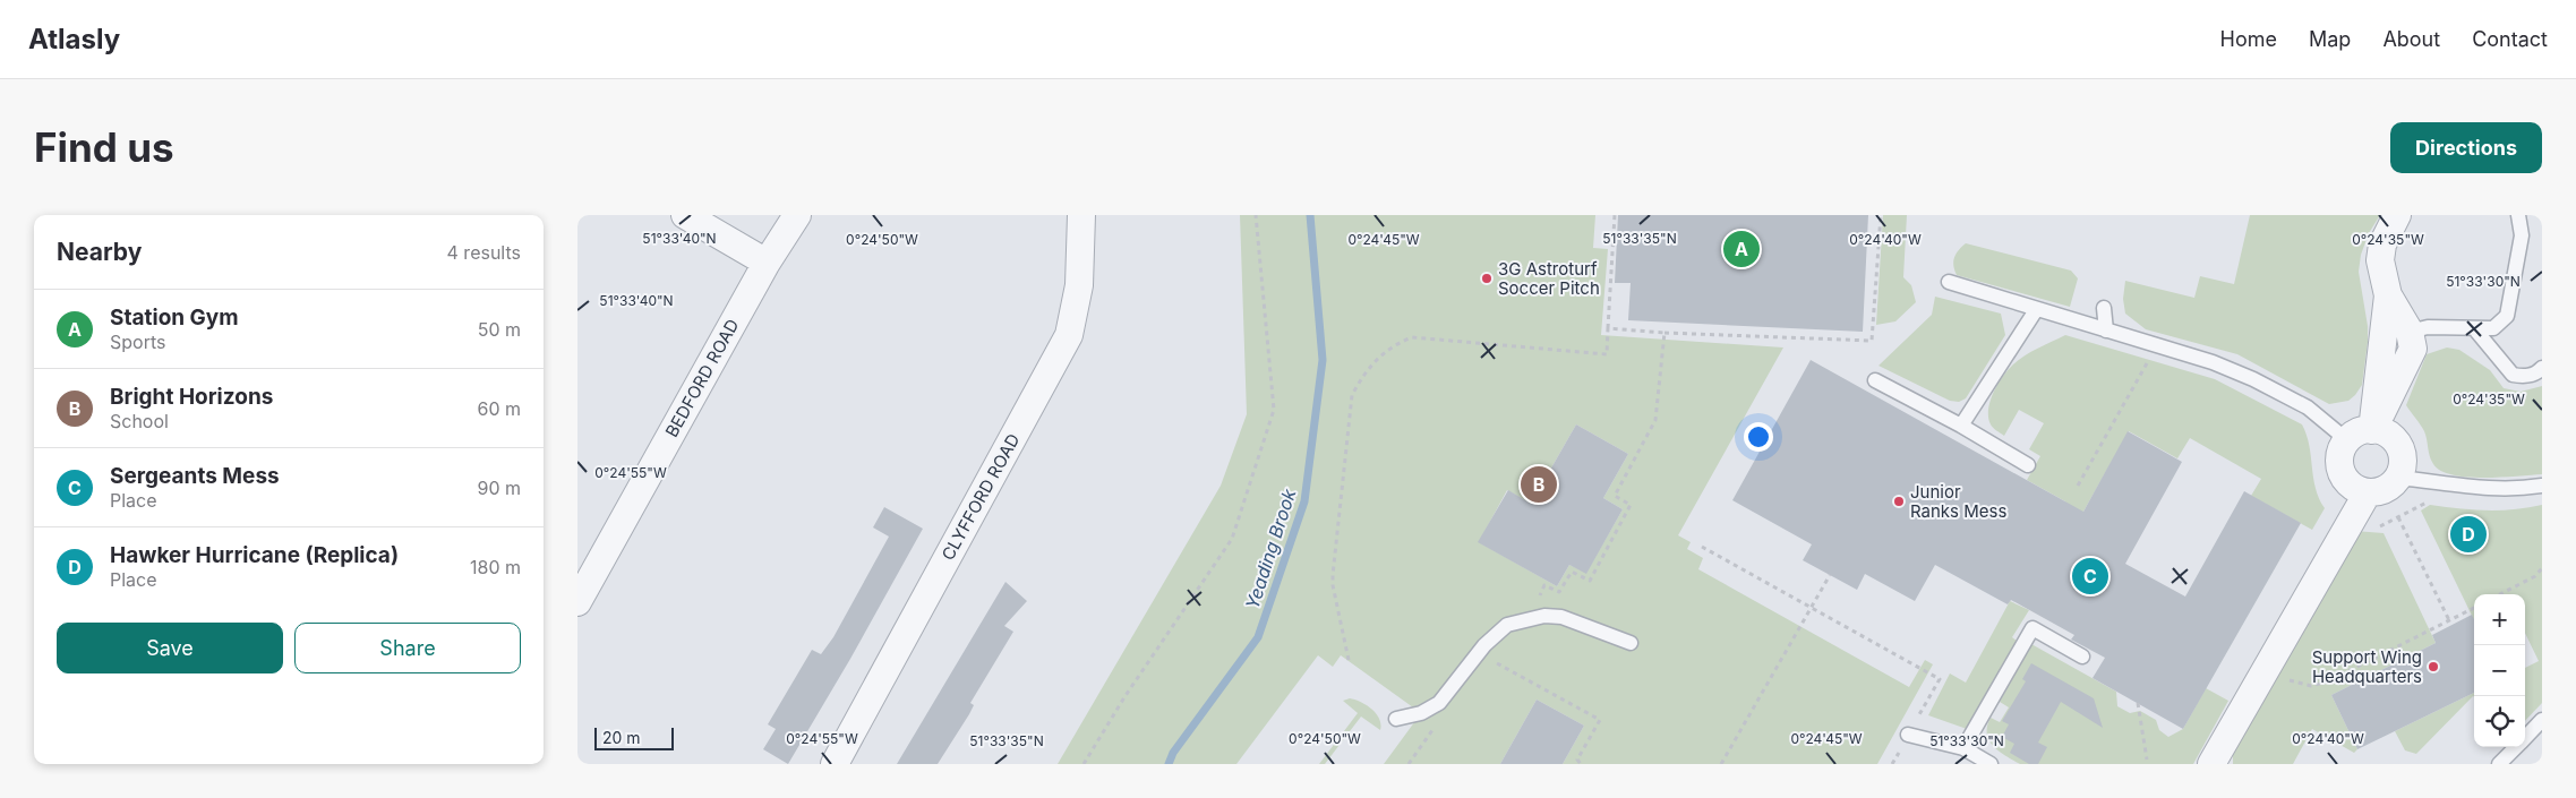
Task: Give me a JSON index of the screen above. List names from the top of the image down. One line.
{"streets":{"street":["BEDFORD ROAD","CLYFFORD ROAD"]},"water":["Yeading Brook"],"places":["3G Astroturf Soccer Pitch","Junior Ranks Mess","Support Wing Headquarters"],"scale_bar":"20 m","page":{"header":"Atlasly","nav":["Home","Map","About","Contact"],"buttons":["Directions",["Save","Share"]],"title":"Find us","heading":["Nearby","4 results"],"pins":["A","B","D","C"],"list":[{"mark":"A","name":"Station Gym","note":"Sports","value":"50 m"},{"mark":"B","name":"Bright Horizons","note":"School","value":"60 m"},{"mark":"C","name":"Sergeants Mess","note":"Place","value":"90 m"},{"mark":"D","name":"Hawker Hurricane (Replica)","note":"Place","value":"180 m"}],"map_buttons":["+","−"],"scale":"20 m"},"coordinates":["51°33'40\"N","51°33'35\"N","0°24'35\"W","0°24'50\"W","0°24'45\"W","0°24'40\"W","51°33'30\"N","0°24'55\"W"]}
